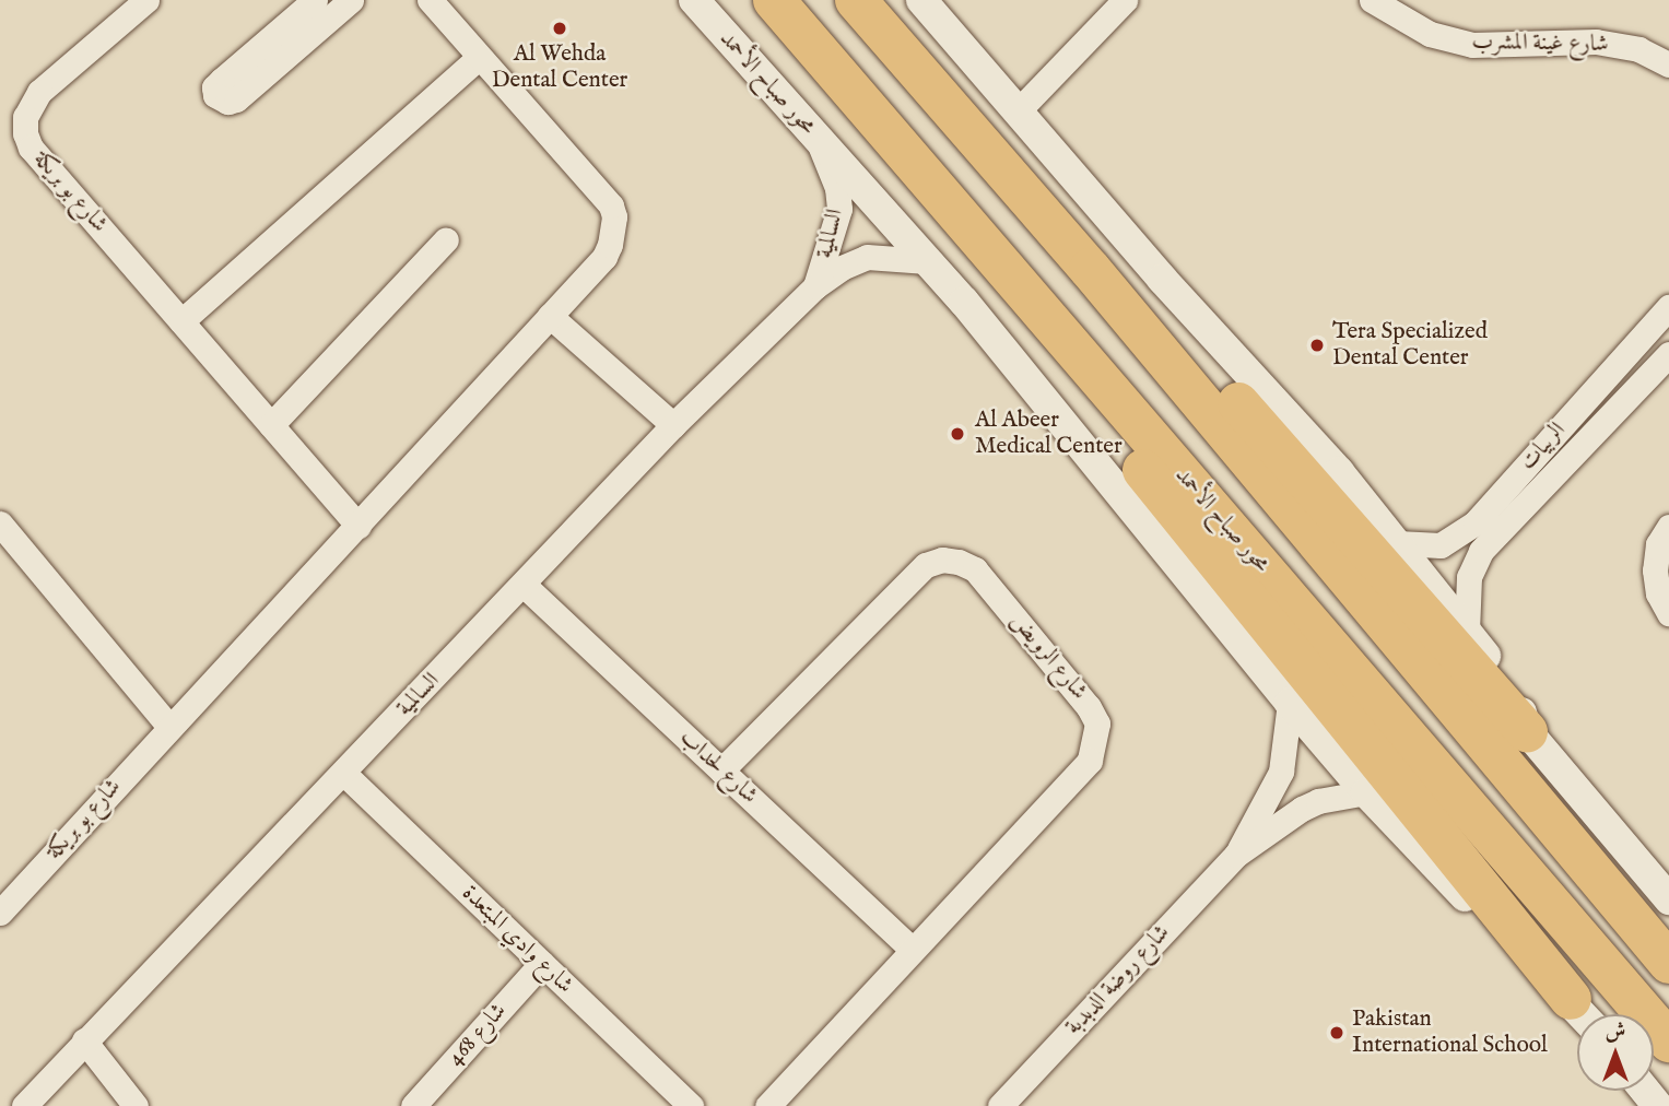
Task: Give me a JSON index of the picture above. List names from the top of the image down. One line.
{"streets":{"highway":["محور صباح الأحمد"],"street":["شارع غينة المشرب","شارع بو بريكة","السالمية","الربيات","شارع الرويض","شارع لحداب","شارع وادي المبتعدة","شارع روضة الدبدبة","شارع 468"]},"crossings":[["محور صباح الأحمد","السالمية"],["محور صباح الأحمد","شارع روضة الدبدبة"],["السالمية","شارع لحداب"],["السالمية","شارع وادي المبتعدة"],["شارع الرويض","شارع لحداب"],["شارع وادي المبتعدة","شارع 468"]],"places":["Al Wehda Dental Center","Tera Specialized Dental Center","Al Abeer Medical Center","Pakistan International School"],"north":"top"}
